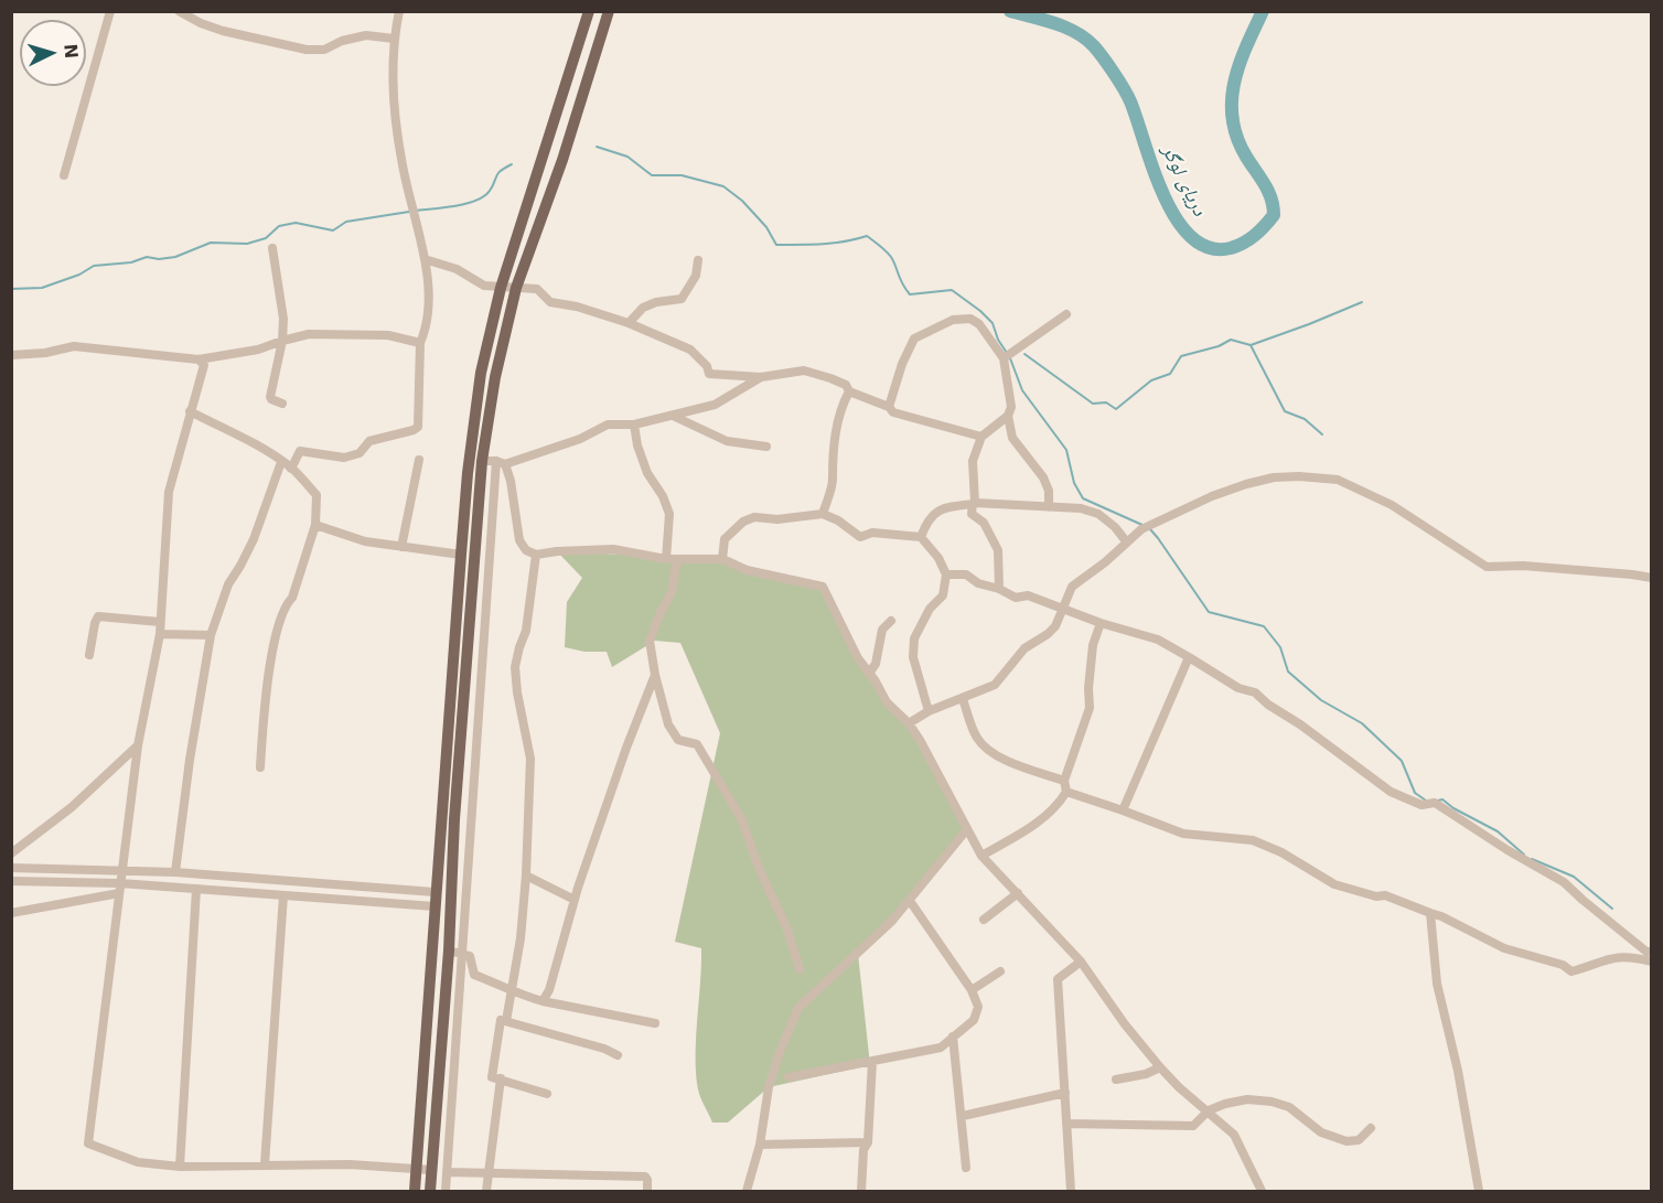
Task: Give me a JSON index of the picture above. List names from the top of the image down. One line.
{"water":["دریای لوگر"],"north":"right"}
